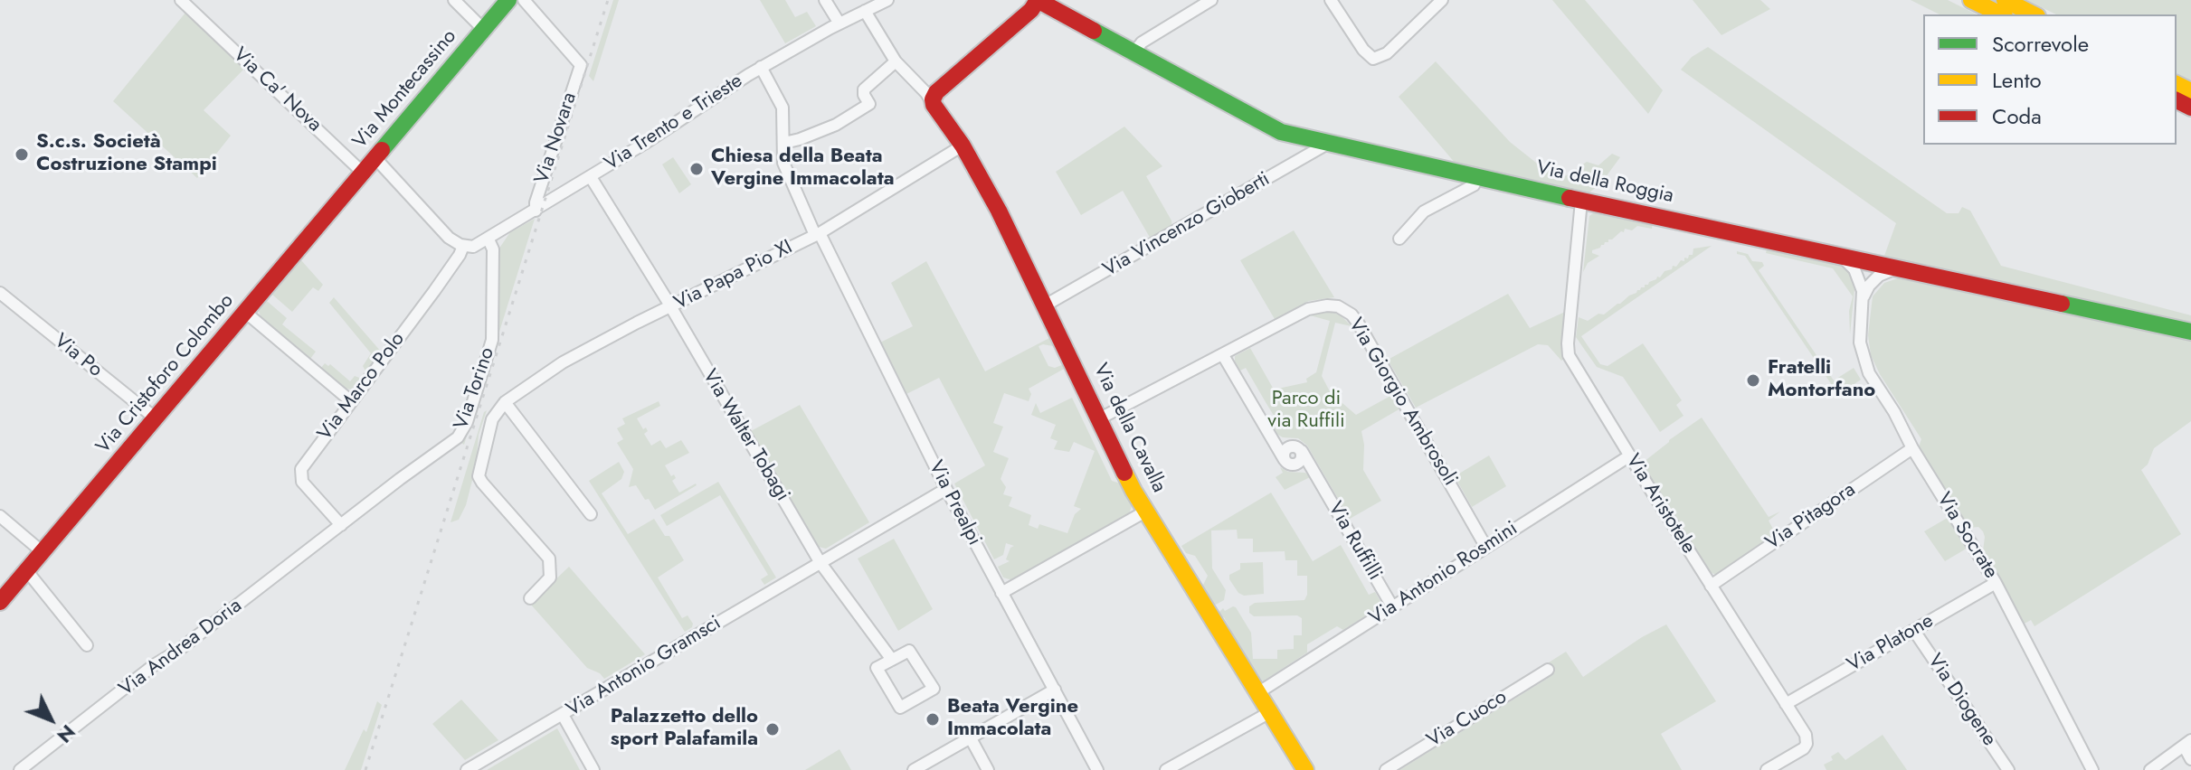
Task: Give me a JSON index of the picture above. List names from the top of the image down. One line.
{"streets":{"main road":["Via Montecassino","Via della Roggia","Via Cristoforo Colombo","Via della Cavalla"],"street":["Via Ca' Nova","Via Trento e Trieste","Via Novara","Via Vincenzo Gioberti","Via Papa Pio XI","Via Po","Via Marco Polo","Via Torino","Via Giorgio Ambrosoli","Via Walter Tobagi","Via Prealpi","Via Aristotele","Via Pitagora","Via Socrate","Via Ruffilli","Via Antonio Rosmini","Via Platone","Via Andrea Doria","Via Antonio Gramsci","Via Diogene","Via Cuoco"]},"crossings":[["Via Montecassino","Via Ca' Nova"],["Via Montecassino","Via Cristoforo Colombo"],["Via Ca' Nova","Via Cristoforo Colombo"],["Via Trento e Trieste","Via Novara"],["Via Trento e Trieste","Via Marco Polo"],["Via Trento e Trieste","Via Torino"],["Via Trento e Trieste","Via Walter Tobagi"],["Via Trento e Trieste","Via Prealpi"],["Via della Roggia","Via Vincenzo Gioberti"],["Via della Roggia","Via Aristotele"],["Via della Roggia","Via Socrate"],["Via Vincenzo Gioberti","Via della Cavalla"],["Via Papa Pio XI","Via della Cavalla"],["Via Papa Pio XI","Via Walter Tobagi"],["Via Papa Pio XI","Via Prealpi"],["Via Po","Via Cristoforo Colombo"],["Via Marco Polo","Via Torino"],["Via Marco Polo","Via Andrea Doria"],["Via Torino","Via Andrea Doria"],["Via Giorgio Ambrosoli","Via della Cavalla"],["Via Giorgio Ambrosoli","Via Antonio Rosmini"],["Via della Cavalla","Via Antonio Rosmini"],["Via Walter Tobagi","Via Antonio Gramsci"],["Via Prealpi","Via Antonio Gramsci"],["Via Aristotele","Via Pitagora"],["Via Aristotele","Via Antonio Rosmini"],["Via Aristotele","Via Platone"],["Via Pitagora","Via Socrate"],["Via Socrate","Via Platone"],["Via Ruffilli","Via Antonio Rosmini"],["Via Platone","Via Diogene"]],"parks":["Parco di via Ruffili"],"places":["S.c.s. Società Costruzione Stampi","Chiesa della Beata Vergine Immacolata","Fratelli Montorfano","Beata Vergine Immacolata","Palazzetto dello sport Palafamila"],"legend":["Scorrevole","Lento","Coda"],"north":"bottom right"}
